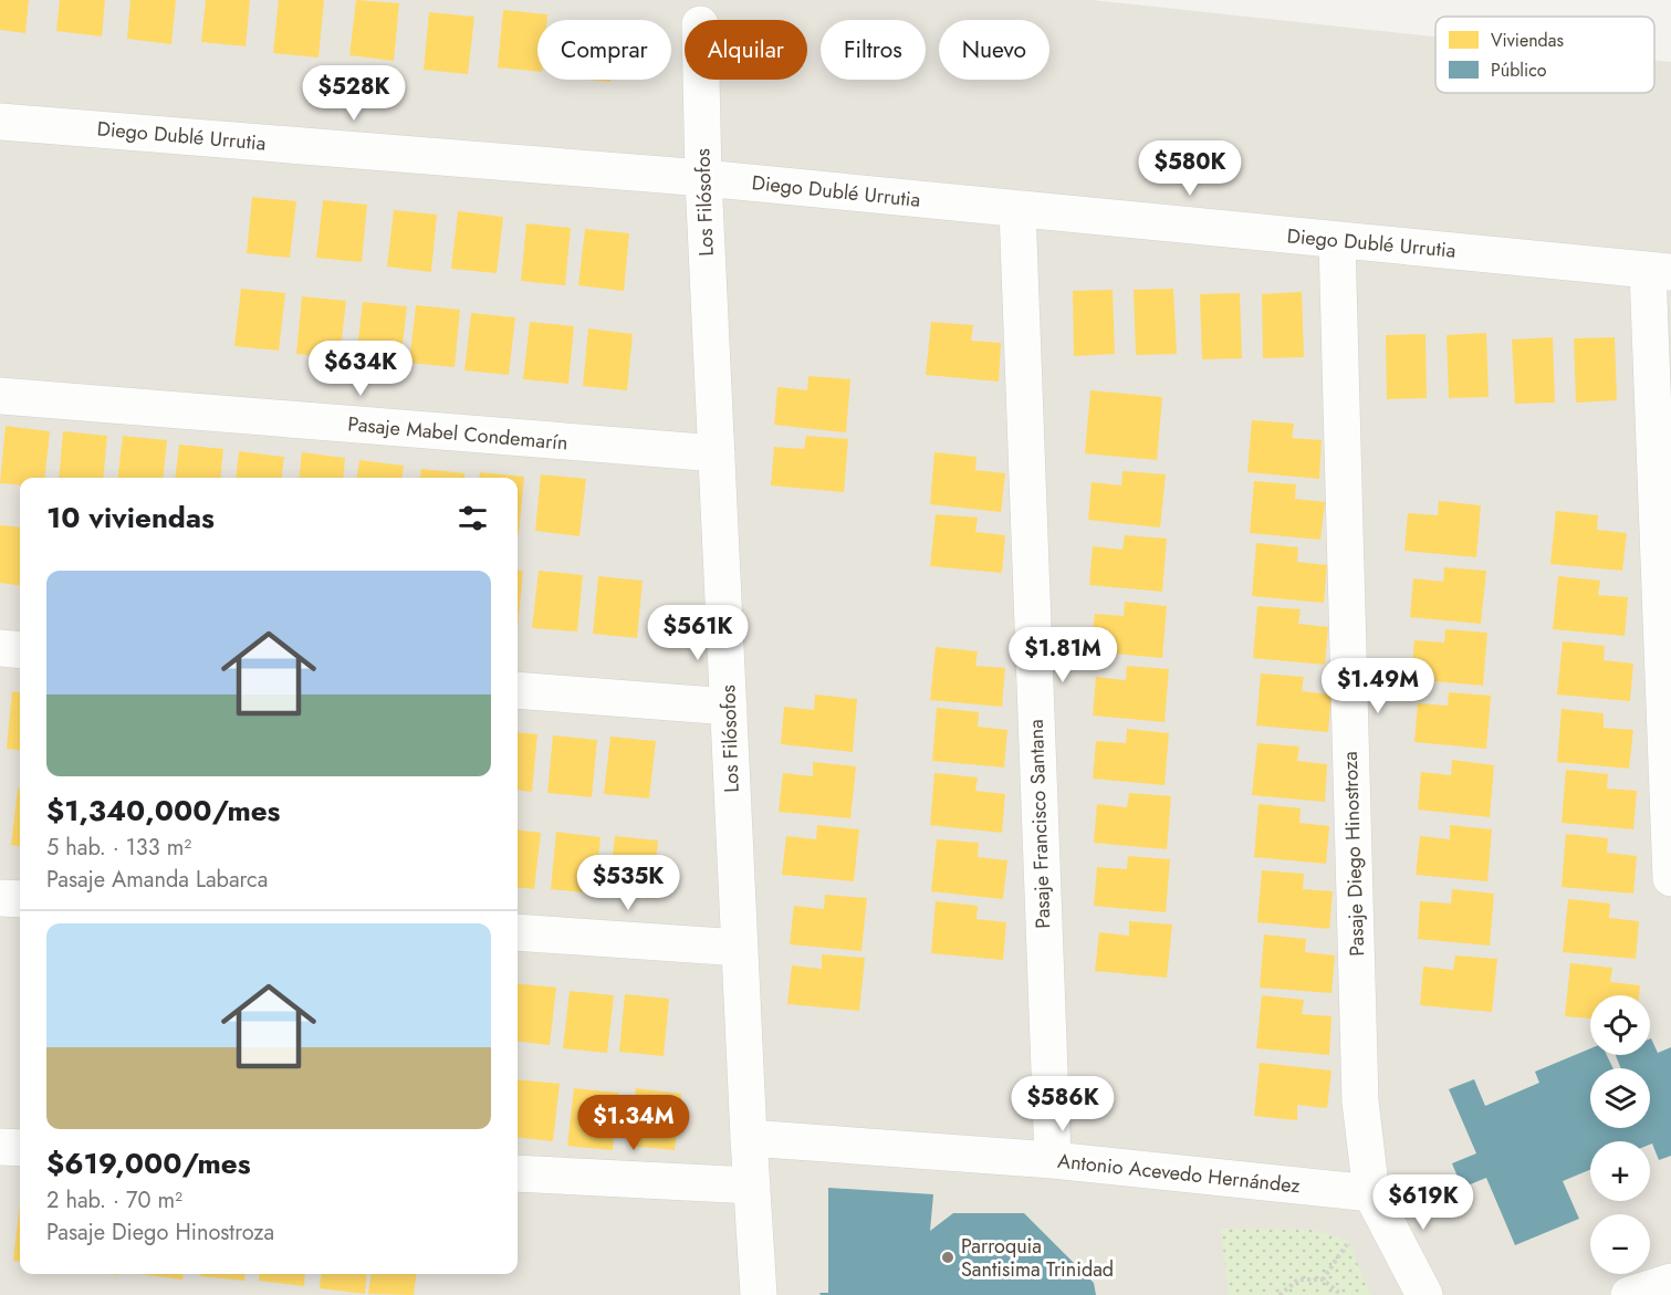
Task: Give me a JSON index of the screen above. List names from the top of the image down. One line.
{"streets":{"street":["Diego Dublé Urrutia","Los Filósofos","Pasaje Mabel Condemarín","Pasaje Francisco Santana","Pasaje Diego Hinostroza","Antonio Acevedo Hernández"]},"crossings":[["Diego Dublé Urrutia","Los Filósofos"],["Diego Dublé Urrutia","Pasaje Francisco Santana"],["Diego Dublé Urrutia","Pasaje Diego Hinostroza"],["Los Filósofos","Pasaje Mabel Condemarín"],["Los Filósofos","Antonio Acevedo Hernández"],["Pasaje Francisco Santana","Antonio Acevedo Hernández"],["Pasaje Diego Hinostroza","Antonio Acevedo Hernández"]],"places":["Parroquia Santisima Trinidad"],"legend":["Viviendas","Público"],"page":{"chip":["Comprar","Alquilar","Filtros","Nuevo"],"price":["$528K","$580K","$634K","$561K","$1.81M","$1.49M","$535K","$586K","$1.34M","$619K"],"heading":"10 viviendas","list":[{"name":"$1,340,000/mes","note":"5 hab. · 133 m² · Pasaje Amanda Labarca"},{"name":"$619,000/mes","note":"2 hab. · 70 m² · Pasaje Diego Hinostroza"}],"map_buttons":["+","−"]}}
